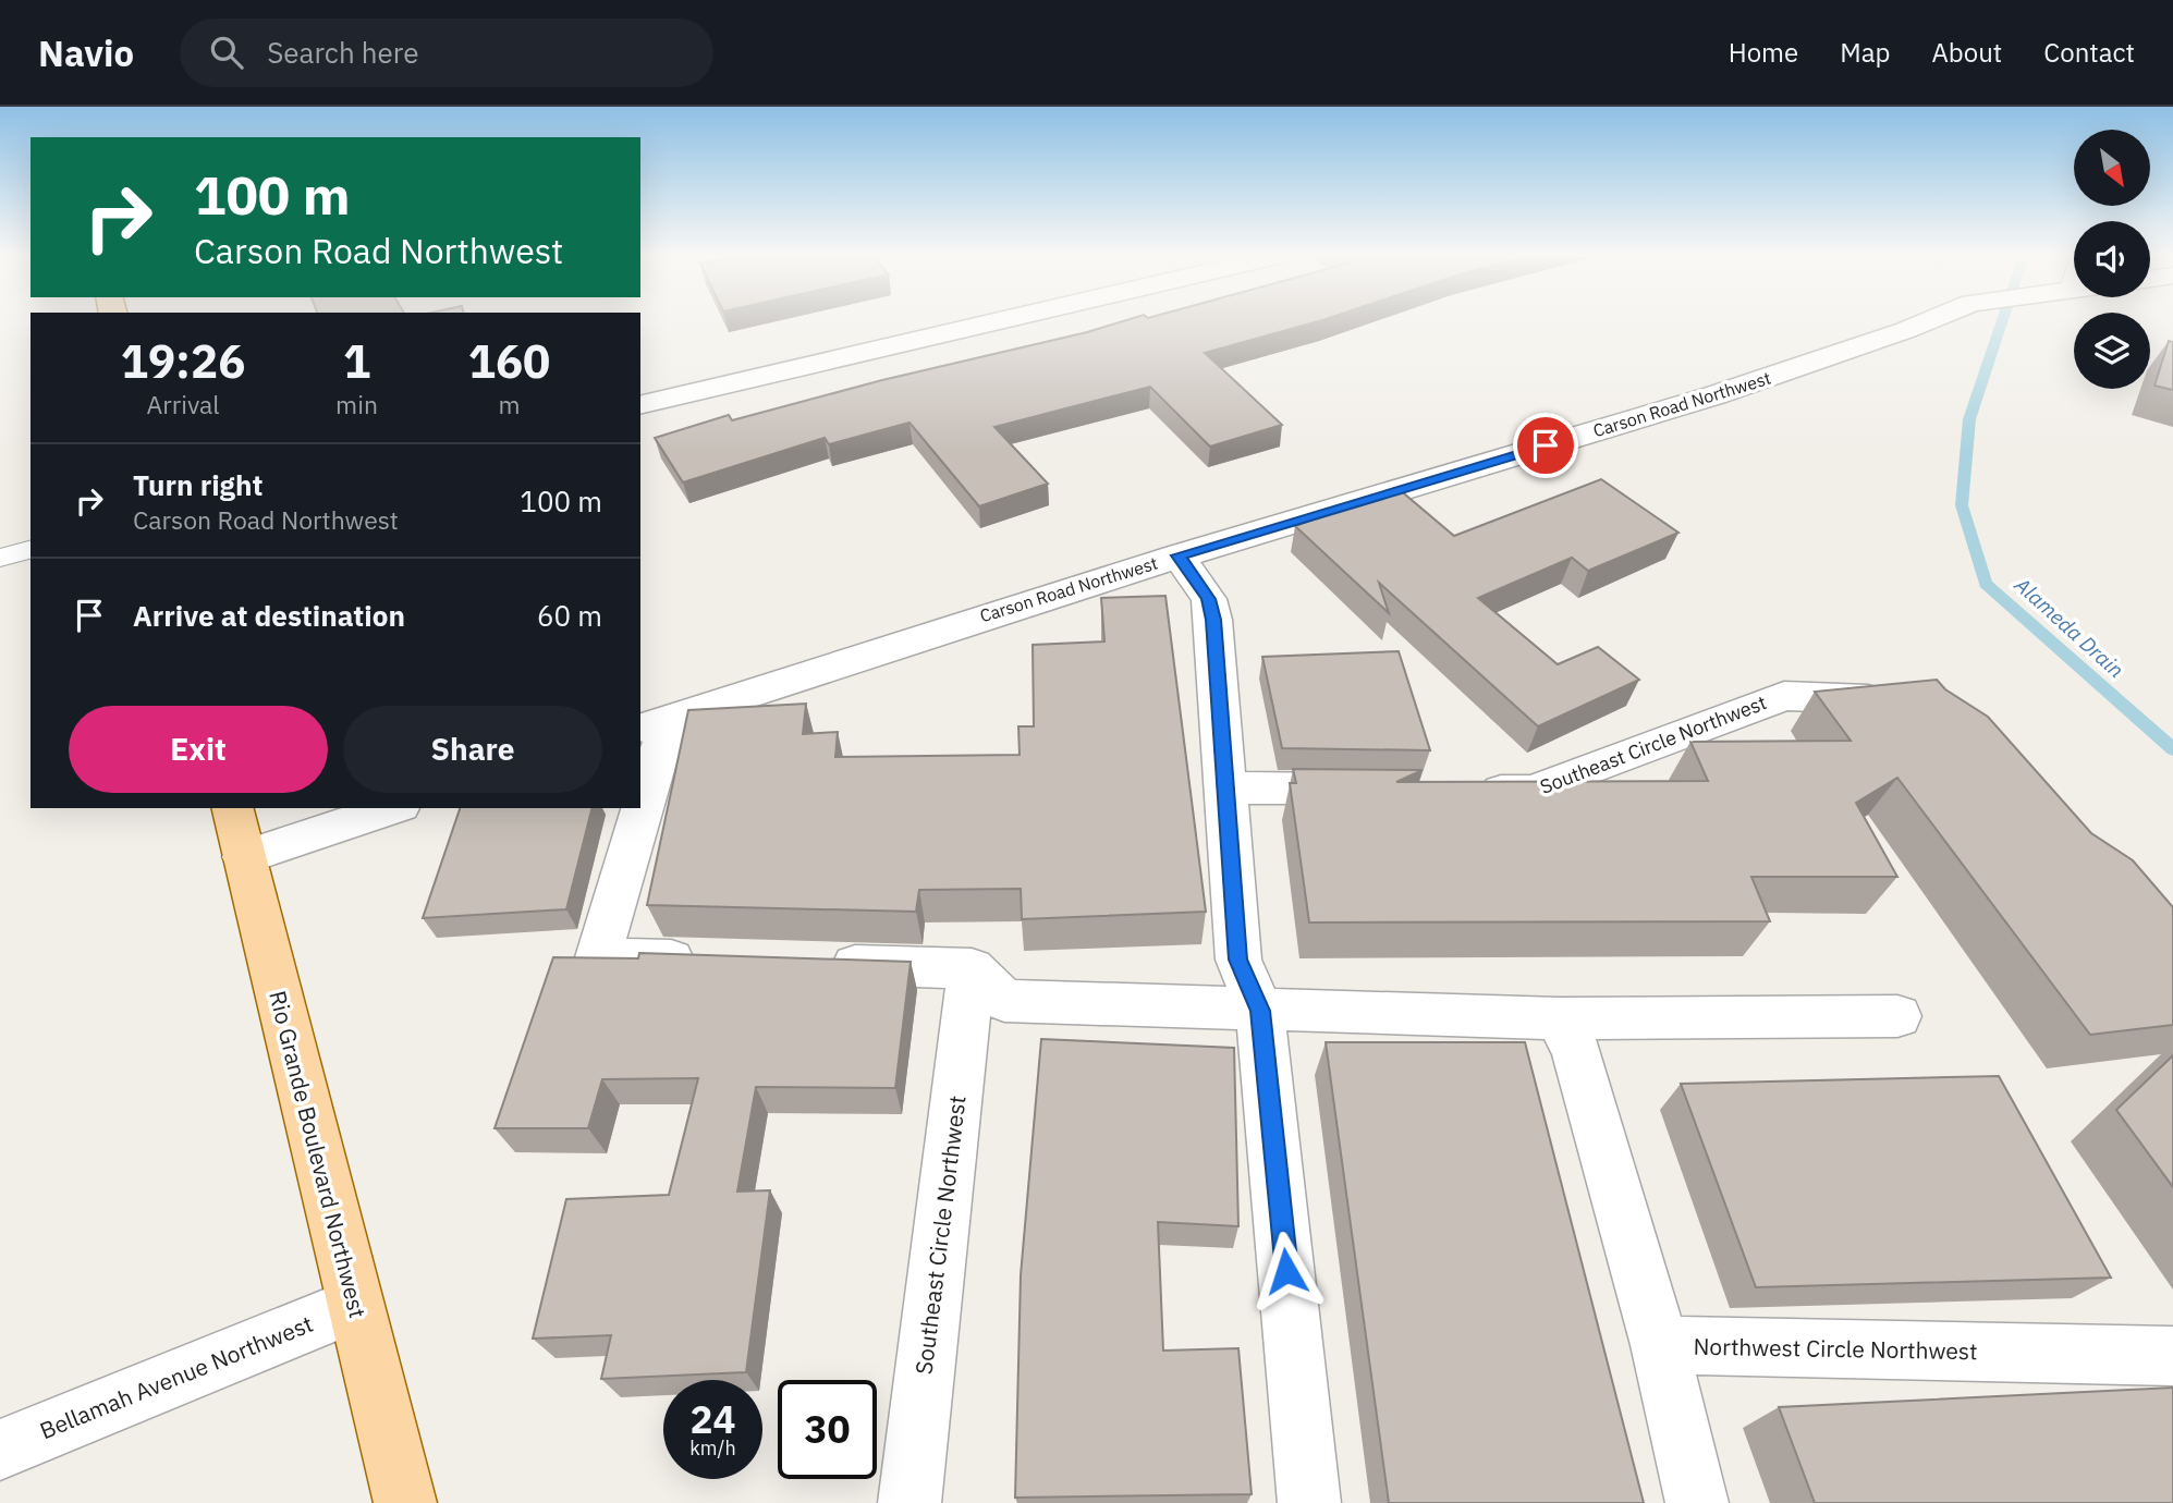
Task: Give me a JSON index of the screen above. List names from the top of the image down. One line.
{"streets":{"main road":["Rio Grande Boulevard Northwest"],"street":["Carson Road Northwest","Southeast Circle Northwest","Northwest Circle Northwest","Bellamah Avenue Northwest"]},"crossings":[["Rio Grande Boulevard Northwest","Bellamah Avenue Northwest"]],"water":["Alameda Drain"],"north":"bottom right","page":{"header":"Navio","search":"Search here","nav":["Home","Map","About","Contact"],"turn":["100 m","Carson Road Northwest"],"eta":["19:26","Arrival","1","min","160","m"],"list":[{"name":"Turn right","note":"Carson Road Northwest","value":"100 m"},{"name":"Arrive at destination","value":"60 m"}],"buttons":["Exit","Share"],"speed":"24 km/h","limit":"30"}}
